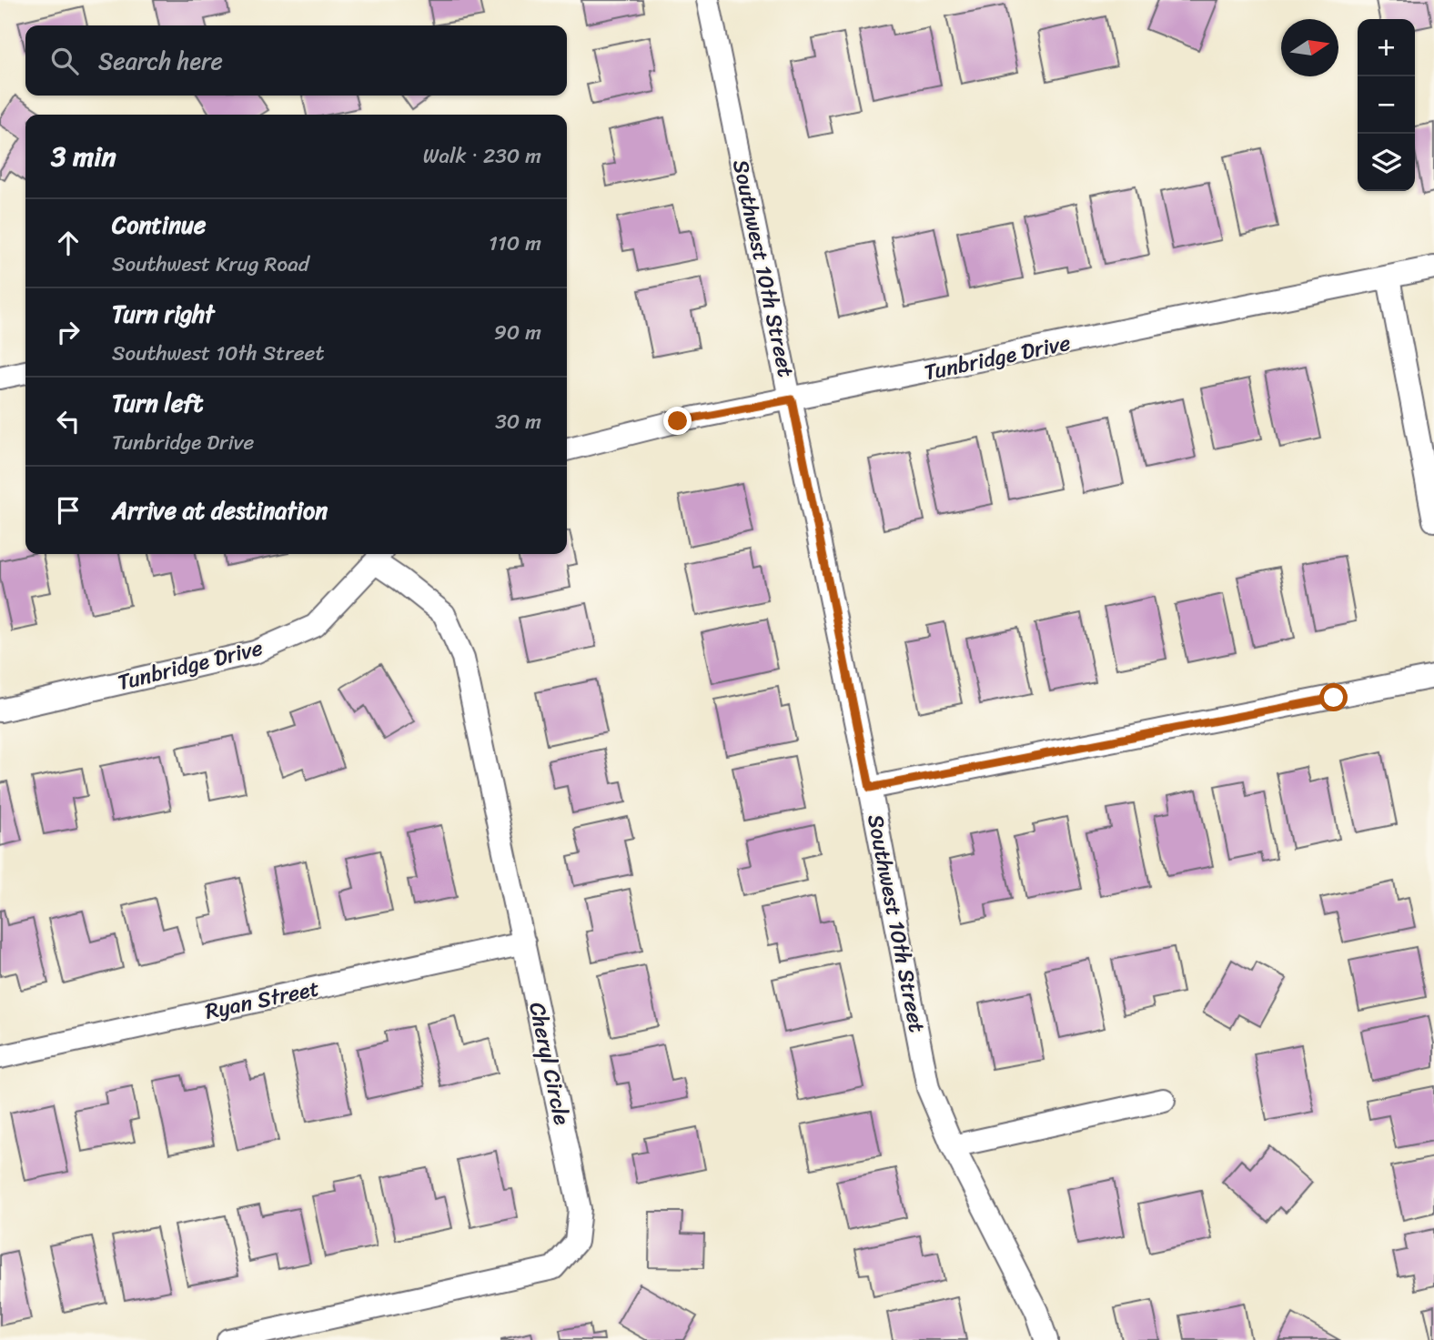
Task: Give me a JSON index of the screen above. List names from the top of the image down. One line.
{"streets":{"street":["Southwest 10th Street","Tunbridge Drive","Ryan Street","Cheryl Circle"]},"crossings":[["Southwest 10th Street","Tunbridge Drive"],["Tunbridge Drive","Cheryl Circle"],["Ryan Street","Cheryl Circle"]],"north":"right","page":{"map_buttons":["+","−"],"search":"Search here","heading":["3 min","Walk · 230 m"],"list":[["Continue","Southwest Krug Road","110 m"],["Turn right","Southwest 10th Street","90 m"],["Turn left","Tunbridge Drive","30 m"],"Arrive at destination"]}}
